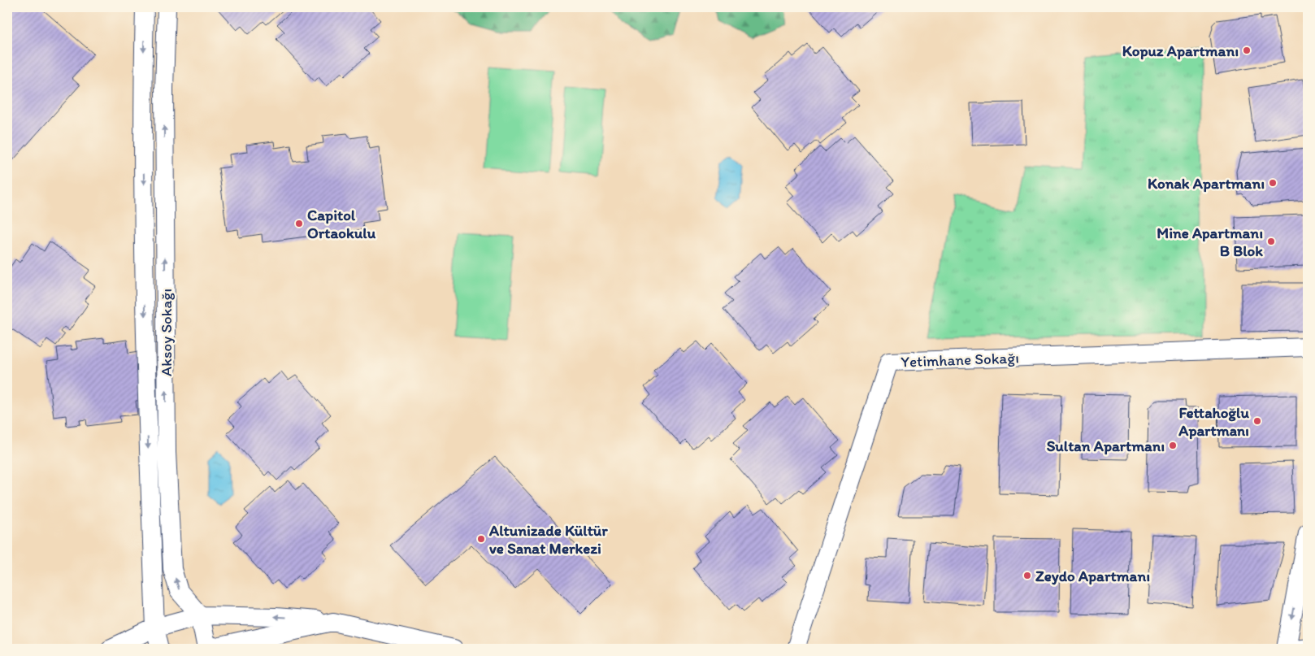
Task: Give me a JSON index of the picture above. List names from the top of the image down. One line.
{"streets":{"street":["Aksoy Sokağı","Yetimhane Sokağı"]},"places":["Kopuz Apartmanı","Konak Apartmanı","Capitol Ortaokulu","Mine Apartmanı B Blok","Fettahoğlu Apartmanı","Sultan Apartmanı","Altunizade Kültür ve Sanat Merkezi","Zeydo Apartmanı"]}
